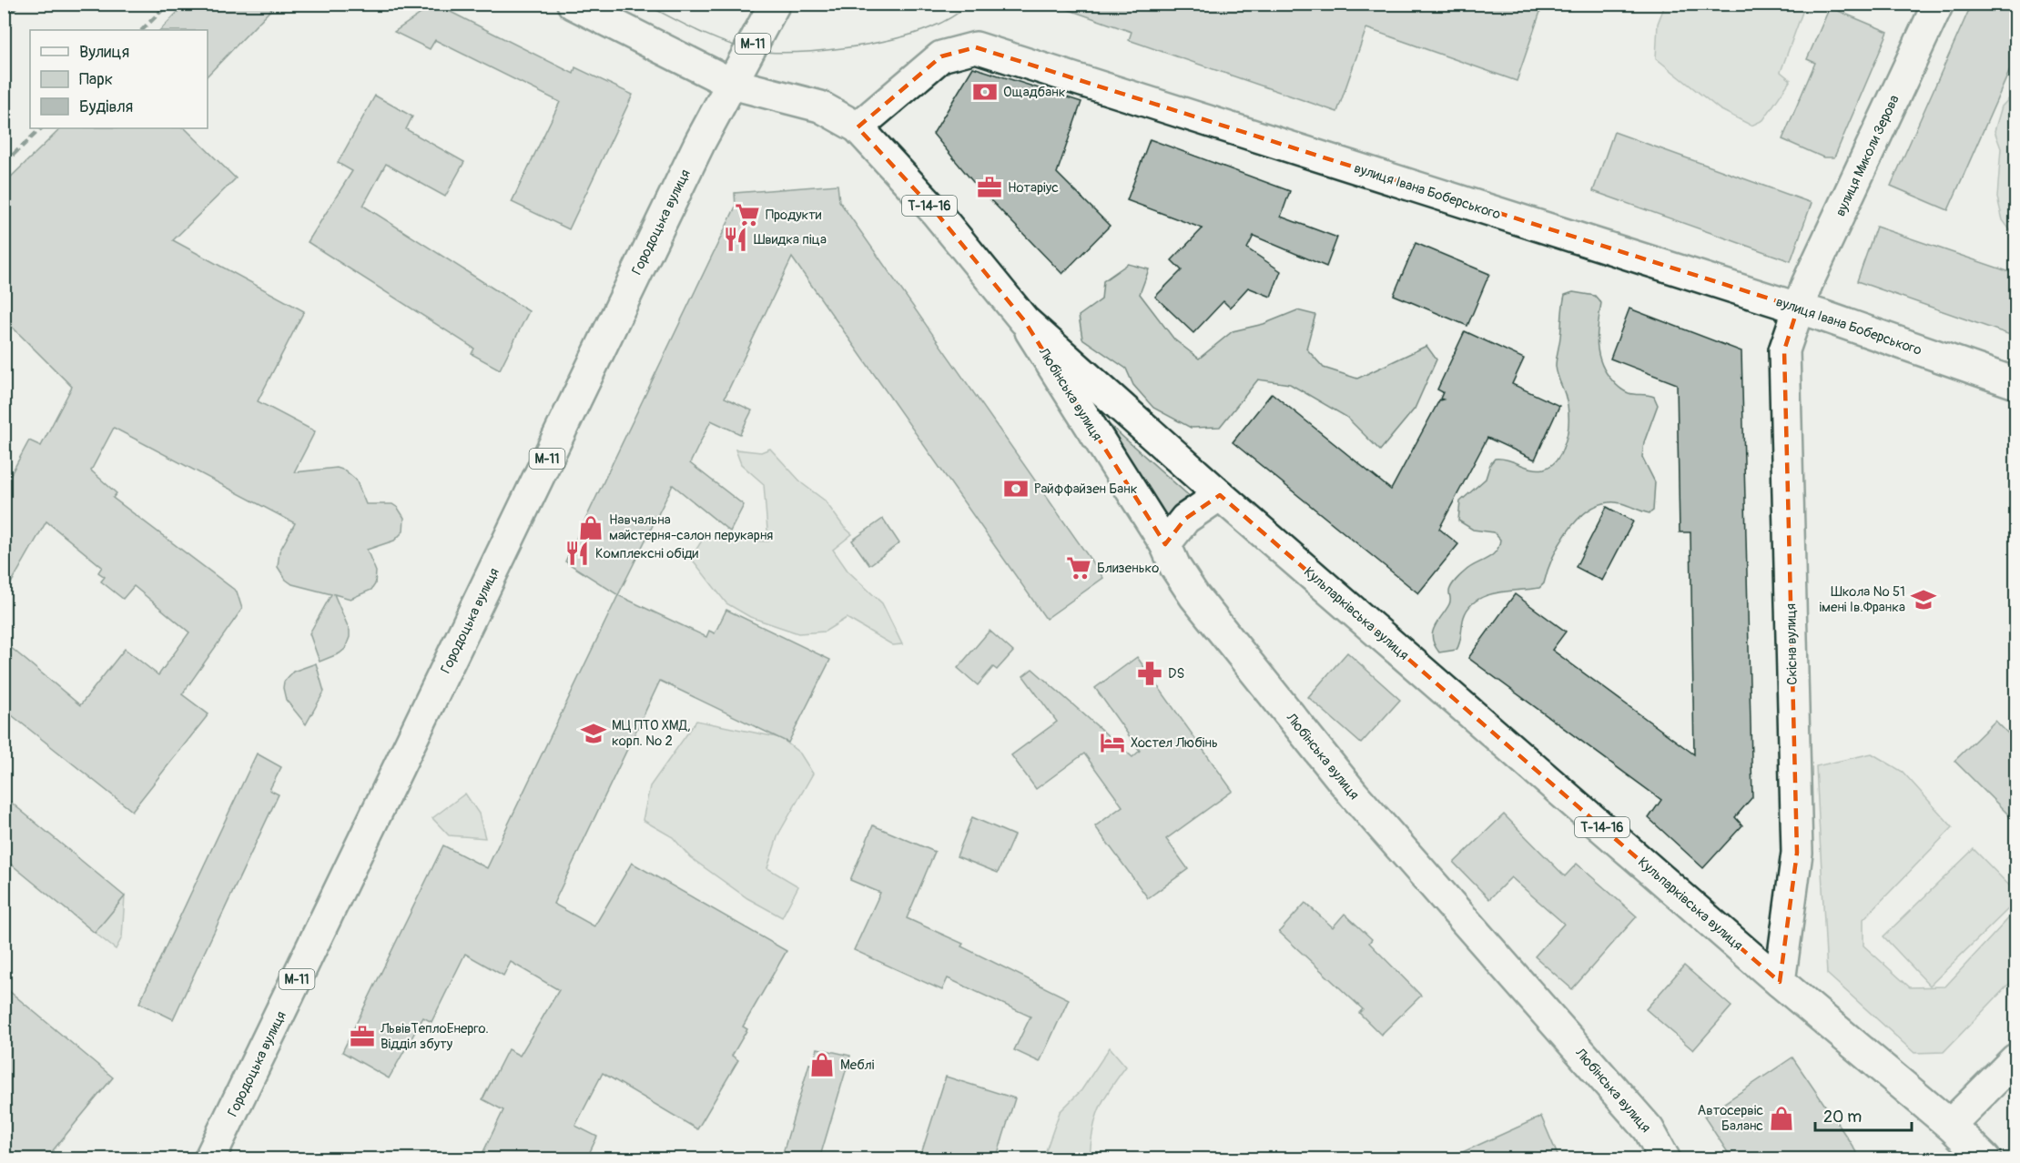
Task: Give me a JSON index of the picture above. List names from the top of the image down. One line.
{"streets":{"main road":["М-11","вулиця Миколи Зерова","вулиця Івана Боберського","Т-14-16","Городоцька вулиця","Любінська вулиця","Кульпарківська вулиця","Скісна вулиця"]},"crossings":[["вулиця Миколи Зерова","вулиця Івана Боберського"],["вулиця Миколи Зерова","Скісна вулиця"],["вулиця Івана Боберського","Кульпарківська вулиця"],["вулиця Івана Боберського","Скісна вулиця"],["Городоцька вулиця","Кульпарківська вулиця"],["Любінська вулиця","Кульпарківська вулиця"],["Кульпарківська вулиця","Скісна вулиця"]],"places":{"bank":["Ощадбанк","Райффайзен Банк"],"office":["Нотаріус","ЛьвівТеплоЕнерго. Відділ збуту"],"supermarket":["Продукти","Близенько"],"restaurant":["Швидка піца","Комплексні обіди"],"shop":["Навчальна майстерня-салон перукарня","Меблі","Автосервіс Баланс"],"school or university":["Школа № 51 імені Ів.Франка","МЦ ПТО ХМД, корп. № 2"],"pharmacy":["DS"],"hotel":["Хостел Любінь"]},"legend":["Вулиця","Парк","Будівля"],"scale_bar":"20 m"}
